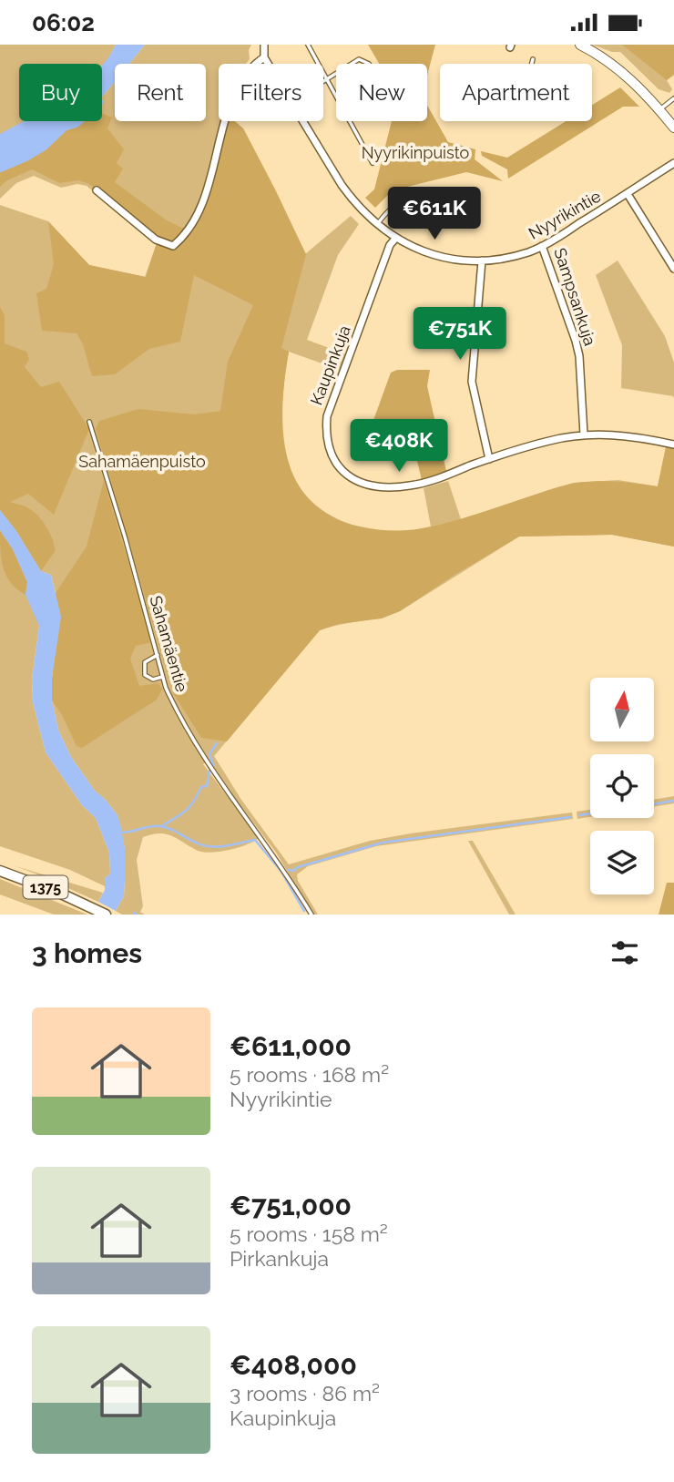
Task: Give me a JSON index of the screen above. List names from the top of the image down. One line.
{"streets":{"main road":["1375"],"street":["Nyyrikintie","Sampsankuja","Kaupinkuja"],"lane":["Sahamäentie"]},"crossings":[["Nyyrikintie","Sampsankuja"],["Nyyrikintie","Kaupinkuja"],["Sampsankuja","Kaupinkuja"]],"parks":["Nyyrikinpuisto","Sahamäenpuisto"],"north":"top","page":{"status":"06:02","chip":["Buy","Rent","Filters","New","Apartment"],"price":["€611K","€751K","€408K"],"heading":"3 homes","list":[{"name":"€611,000","note":"5 rooms · 168 m² · Nyyrikintie"},{"name":"€751,000","note":"5 rooms · 158 m² · Pirkankuja"},{"name":"€408,000","note":"3 rooms · 86 m² · Kaupinkuja"}]}}
